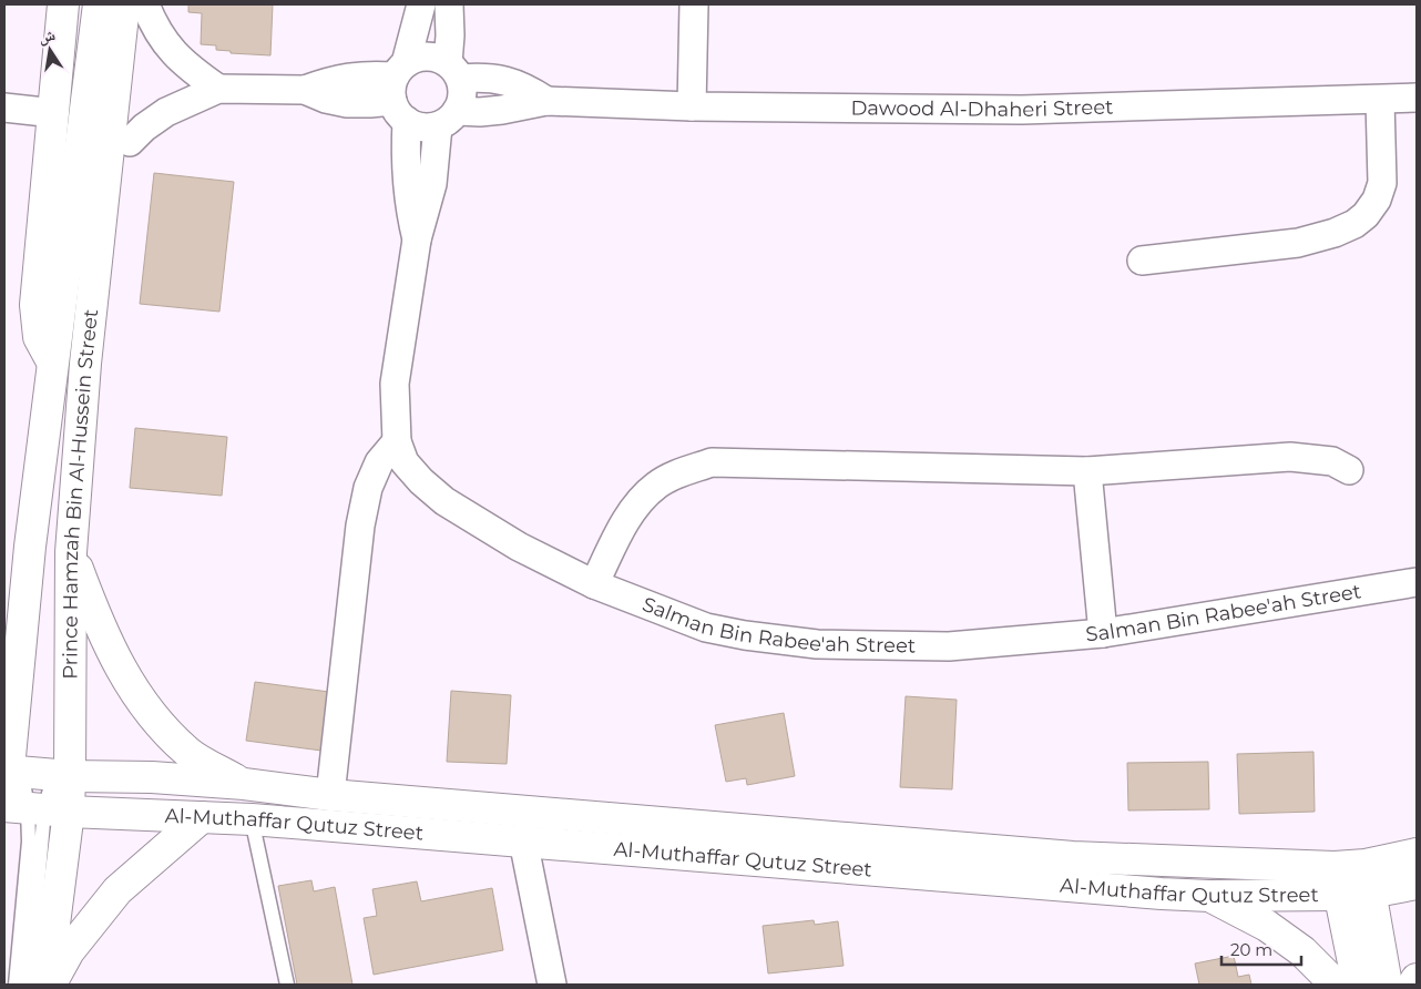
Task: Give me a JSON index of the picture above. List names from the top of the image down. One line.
{"streets":{"street":["Dawood Al-Dhaheri Street","Prince Hamzah Bin Al-Hussein Street","Salman Bin Rabee'ah Street","Al-Muthaffar Qutuz Street"]},"crossings":[["Dawood Al-Dhaheri Street","Salman Bin Rabee'ah Street"],["Prince Hamzah Bin Al-Hussein Street","Al-Muthaffar Qutuz Street"]],"scale_bar":"20 m","north":"top"}
